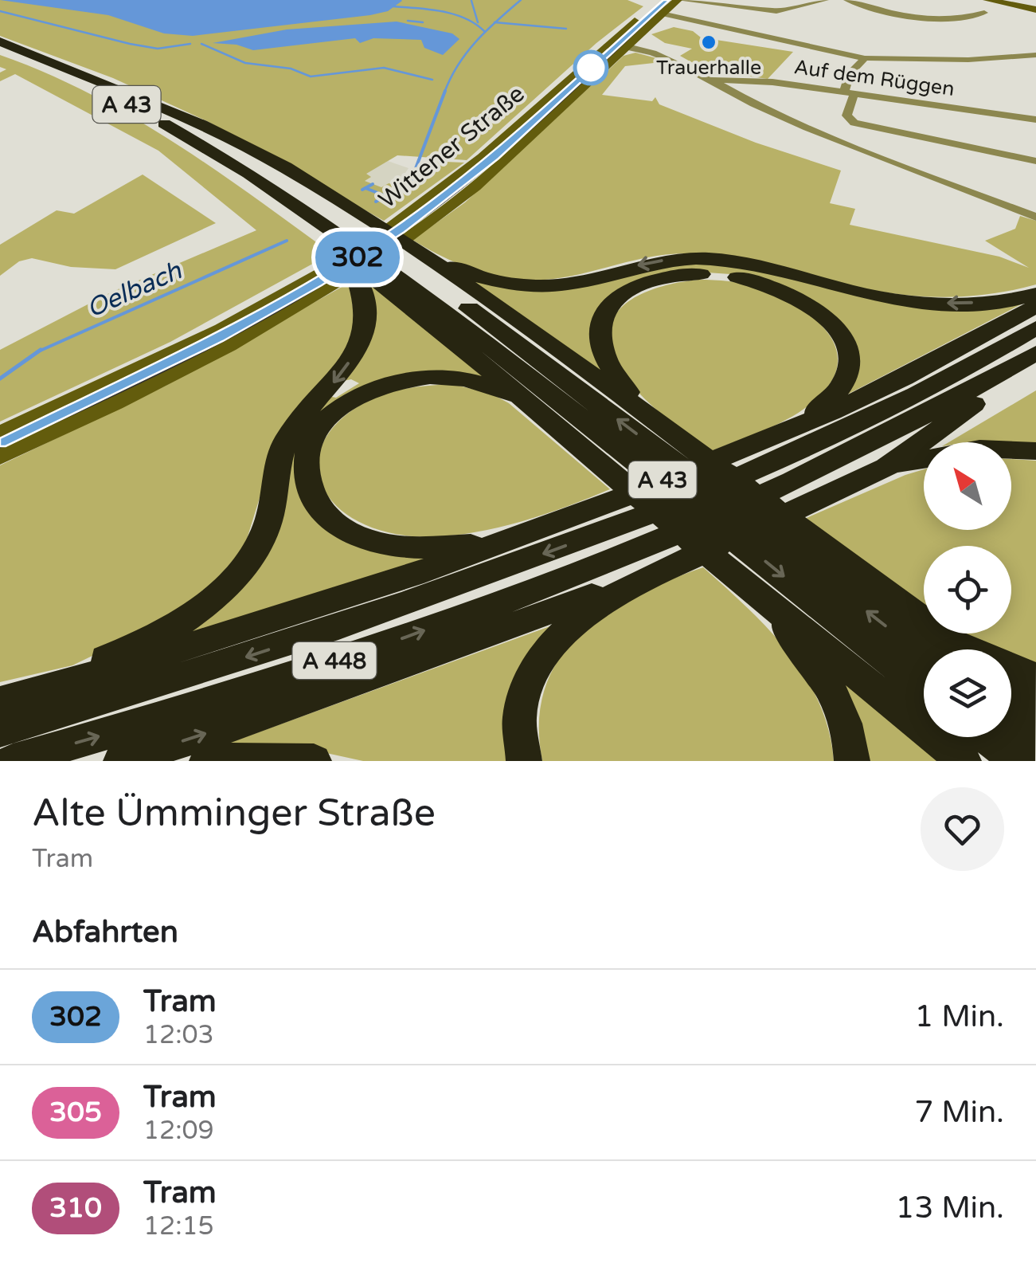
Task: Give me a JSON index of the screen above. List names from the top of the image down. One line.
{"streets":{"highway":["A 43","A 448"],"main road":["Wittener Straße"],"street":["Auf dem Rüggen"]},"water":["Oelbach"],"places":["Trauerhalle"],"lines":["tram line 302"],"north":"top left","page":{"on_map":"302","heading":[["Alte Ümminger Straße","Tram"],"Abfahrten"],"list":[{"mark":"302","name":"Tram","note":"12:03","value":"1 Min."},{"mark":"305","name":"Tram","note":"12:09","value":"7 Min."},{"mark":"310","name":"Tram","note":"12:15","value":"13 Min."}]}}
